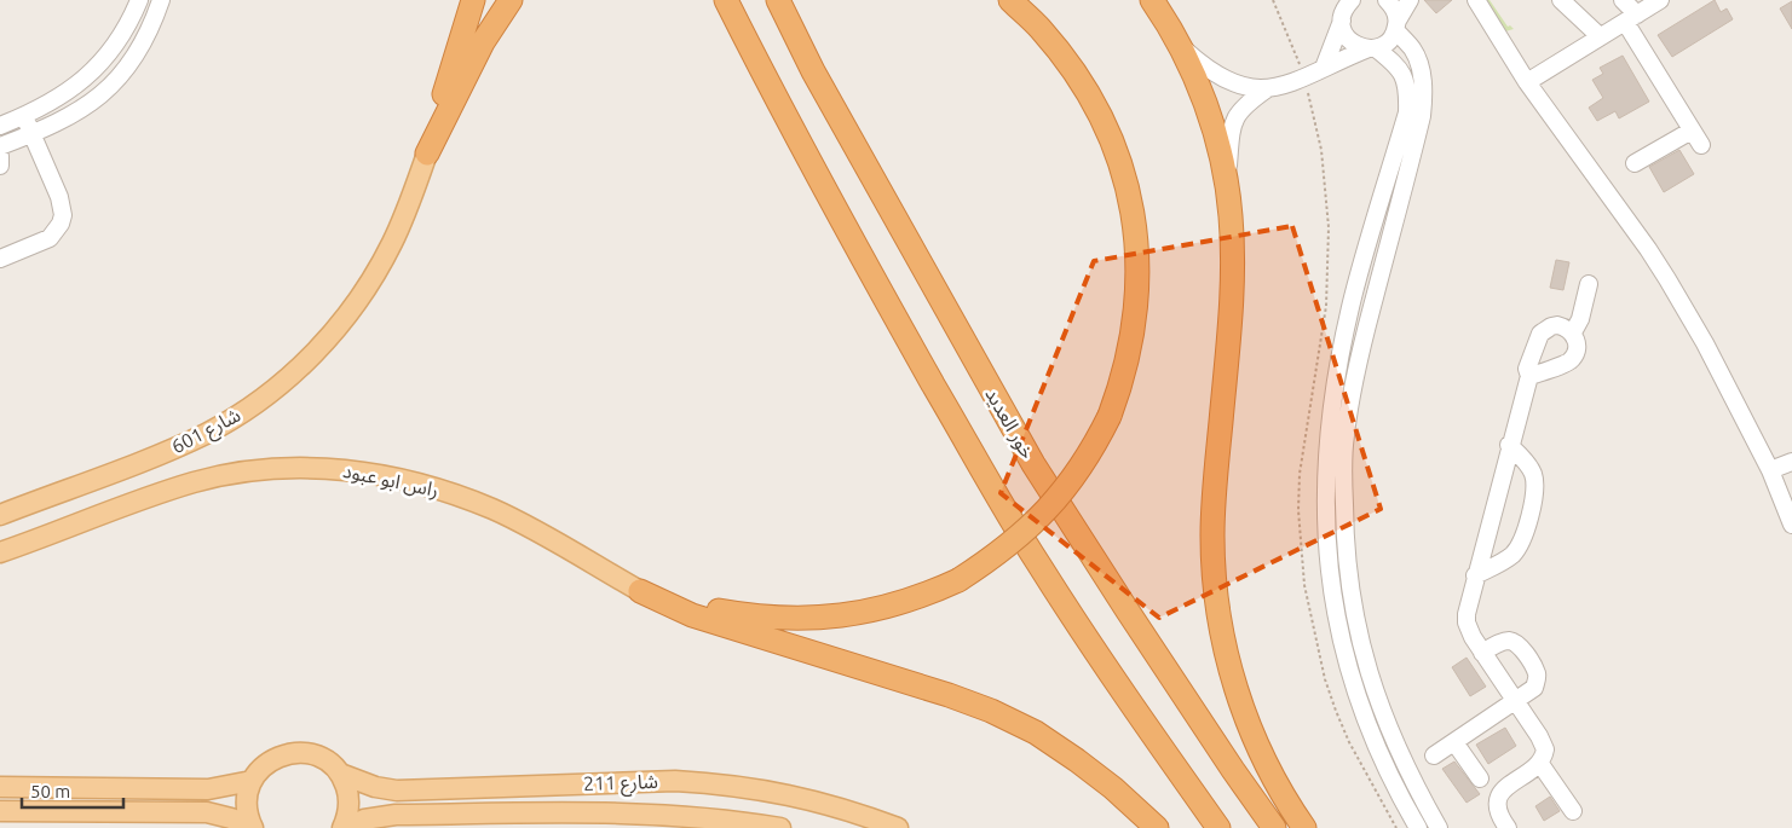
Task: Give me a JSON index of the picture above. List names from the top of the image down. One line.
{"streets":{"highway":["خور العديد"],"main road":["شارع 601","راس ابو عبود","شارع 211"]},"scale_bar":"50 m"}
